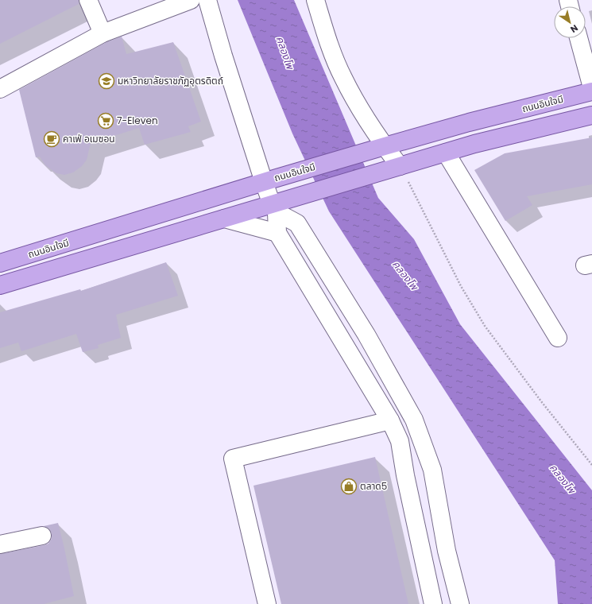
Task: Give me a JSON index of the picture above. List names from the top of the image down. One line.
{"streets":{"main road":["ถนนอินใจมี"]},"water":["คลองโพ"],"places":{"school or university":["มหาวิทยาลัยราชภัฏอุตรดิตถ์"],"supermarket":["7-Eleven"],"cafe":["คาเฟ่ อเมซอน"],"shop":["ตลาด5"]},"north":"bottom right"}
